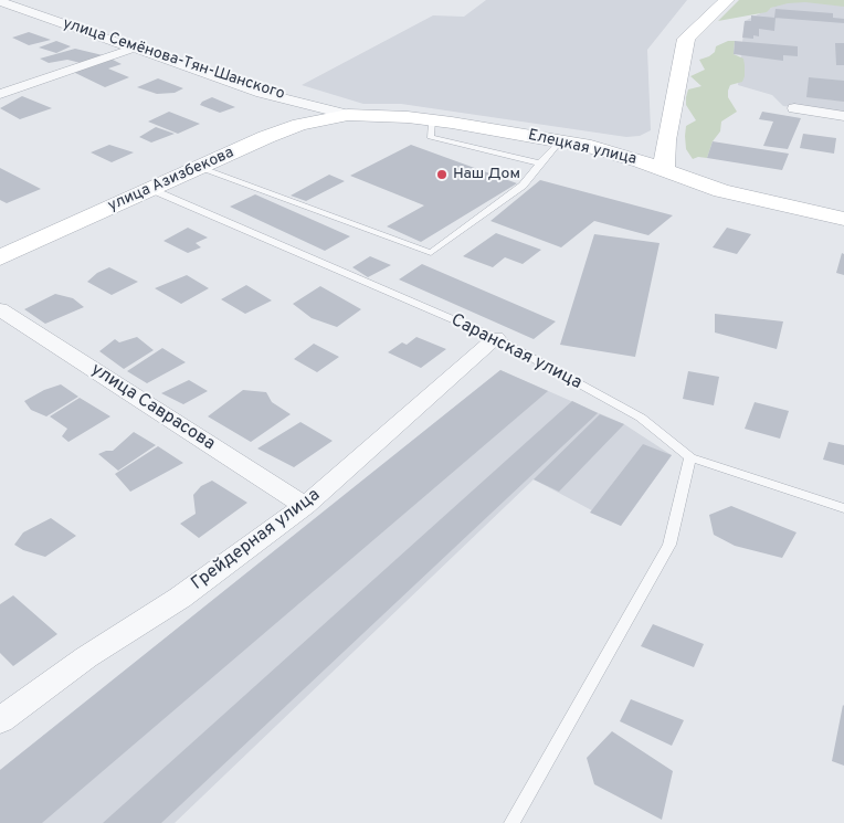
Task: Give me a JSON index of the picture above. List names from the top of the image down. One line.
{"streets":{"main road":["Елецкая улица","улица Азизбекова"],"street":["улица Семёнова-Тян-Шанского","улица Саврасова","Грейдерная улица"],"lane":["Саранская улица"]},"crossings":[["улица Семёнова-Тян-Шанского","Елецкая улица"],["улица Семёнова-Тян-Шанского","улица Азизбекова"],["Елецкая улица","улица Азизбекова"],["улица Азизбекова","Саранская улица"],["Саранская улица","Грейдерная улица"],["улица Саврасова","Грейдерная улица"]],"places":["Наш Дом"]}
